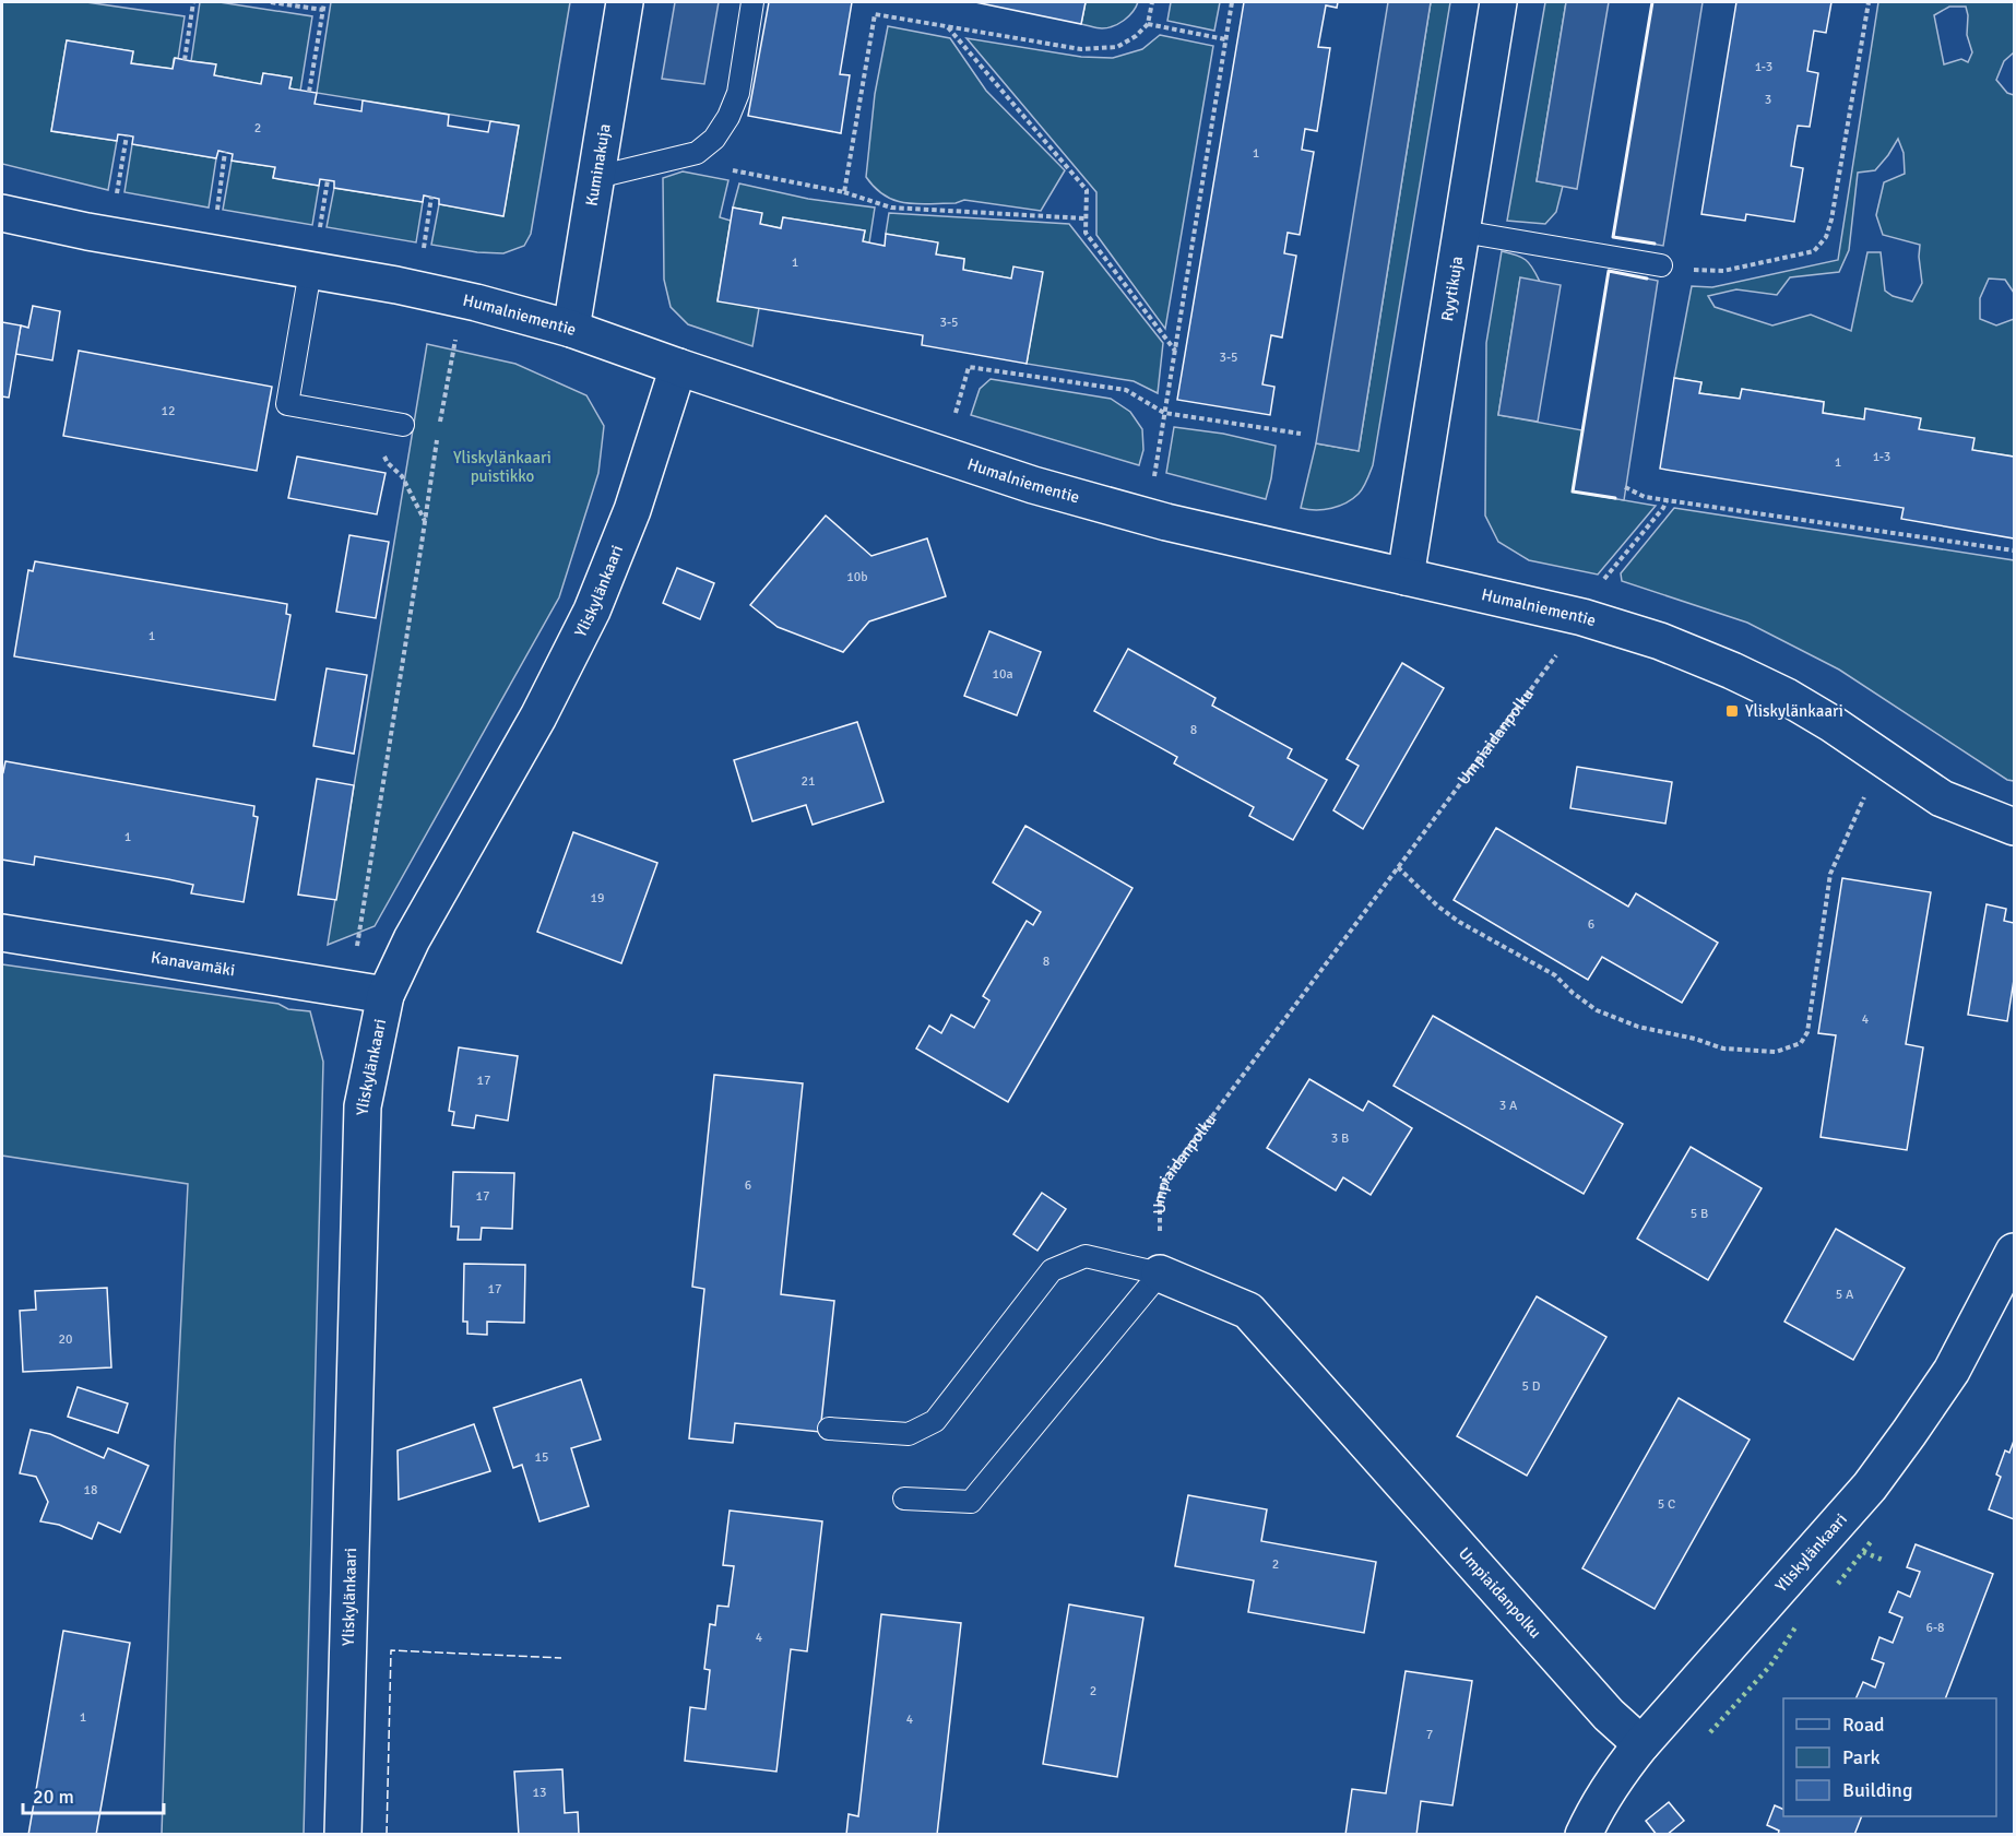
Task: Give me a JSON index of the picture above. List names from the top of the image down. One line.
{"streets":{"street":["Kuminakuja","Ryytikuja","Humalniementie","Yliskylänkaari","Umpiaidanpolku","Kanavamäki"]},"crossings":[["Kuminakuja","Humalniementie"],["Ryytikuja","Humalniementie"],["Humalniementie","Yliskylänkaari"],["Humalniementie","Umpiaidanpolku"],["Yliskylänkaari","Umpiaidanpolku"],["Yliskylänkaari","Kanavamäki"]],"parks":["Yliskylänkaari puistikko"],"places":{"transit":["Yliskylänkaari"]},"house_numbers":["1-3","3","2","1","1","3-5","3-5","12","1-3","1","10b","1","10a","8","21","1","19","6","8","4","17","3 A","3 B","6","17","5 B","17","5 A","20","5 D","15","18","5 C","2","6-8","4","2","1","4","7","13"],"legend":["Road","Park","Building"],"scale_bar":"20 m"}
